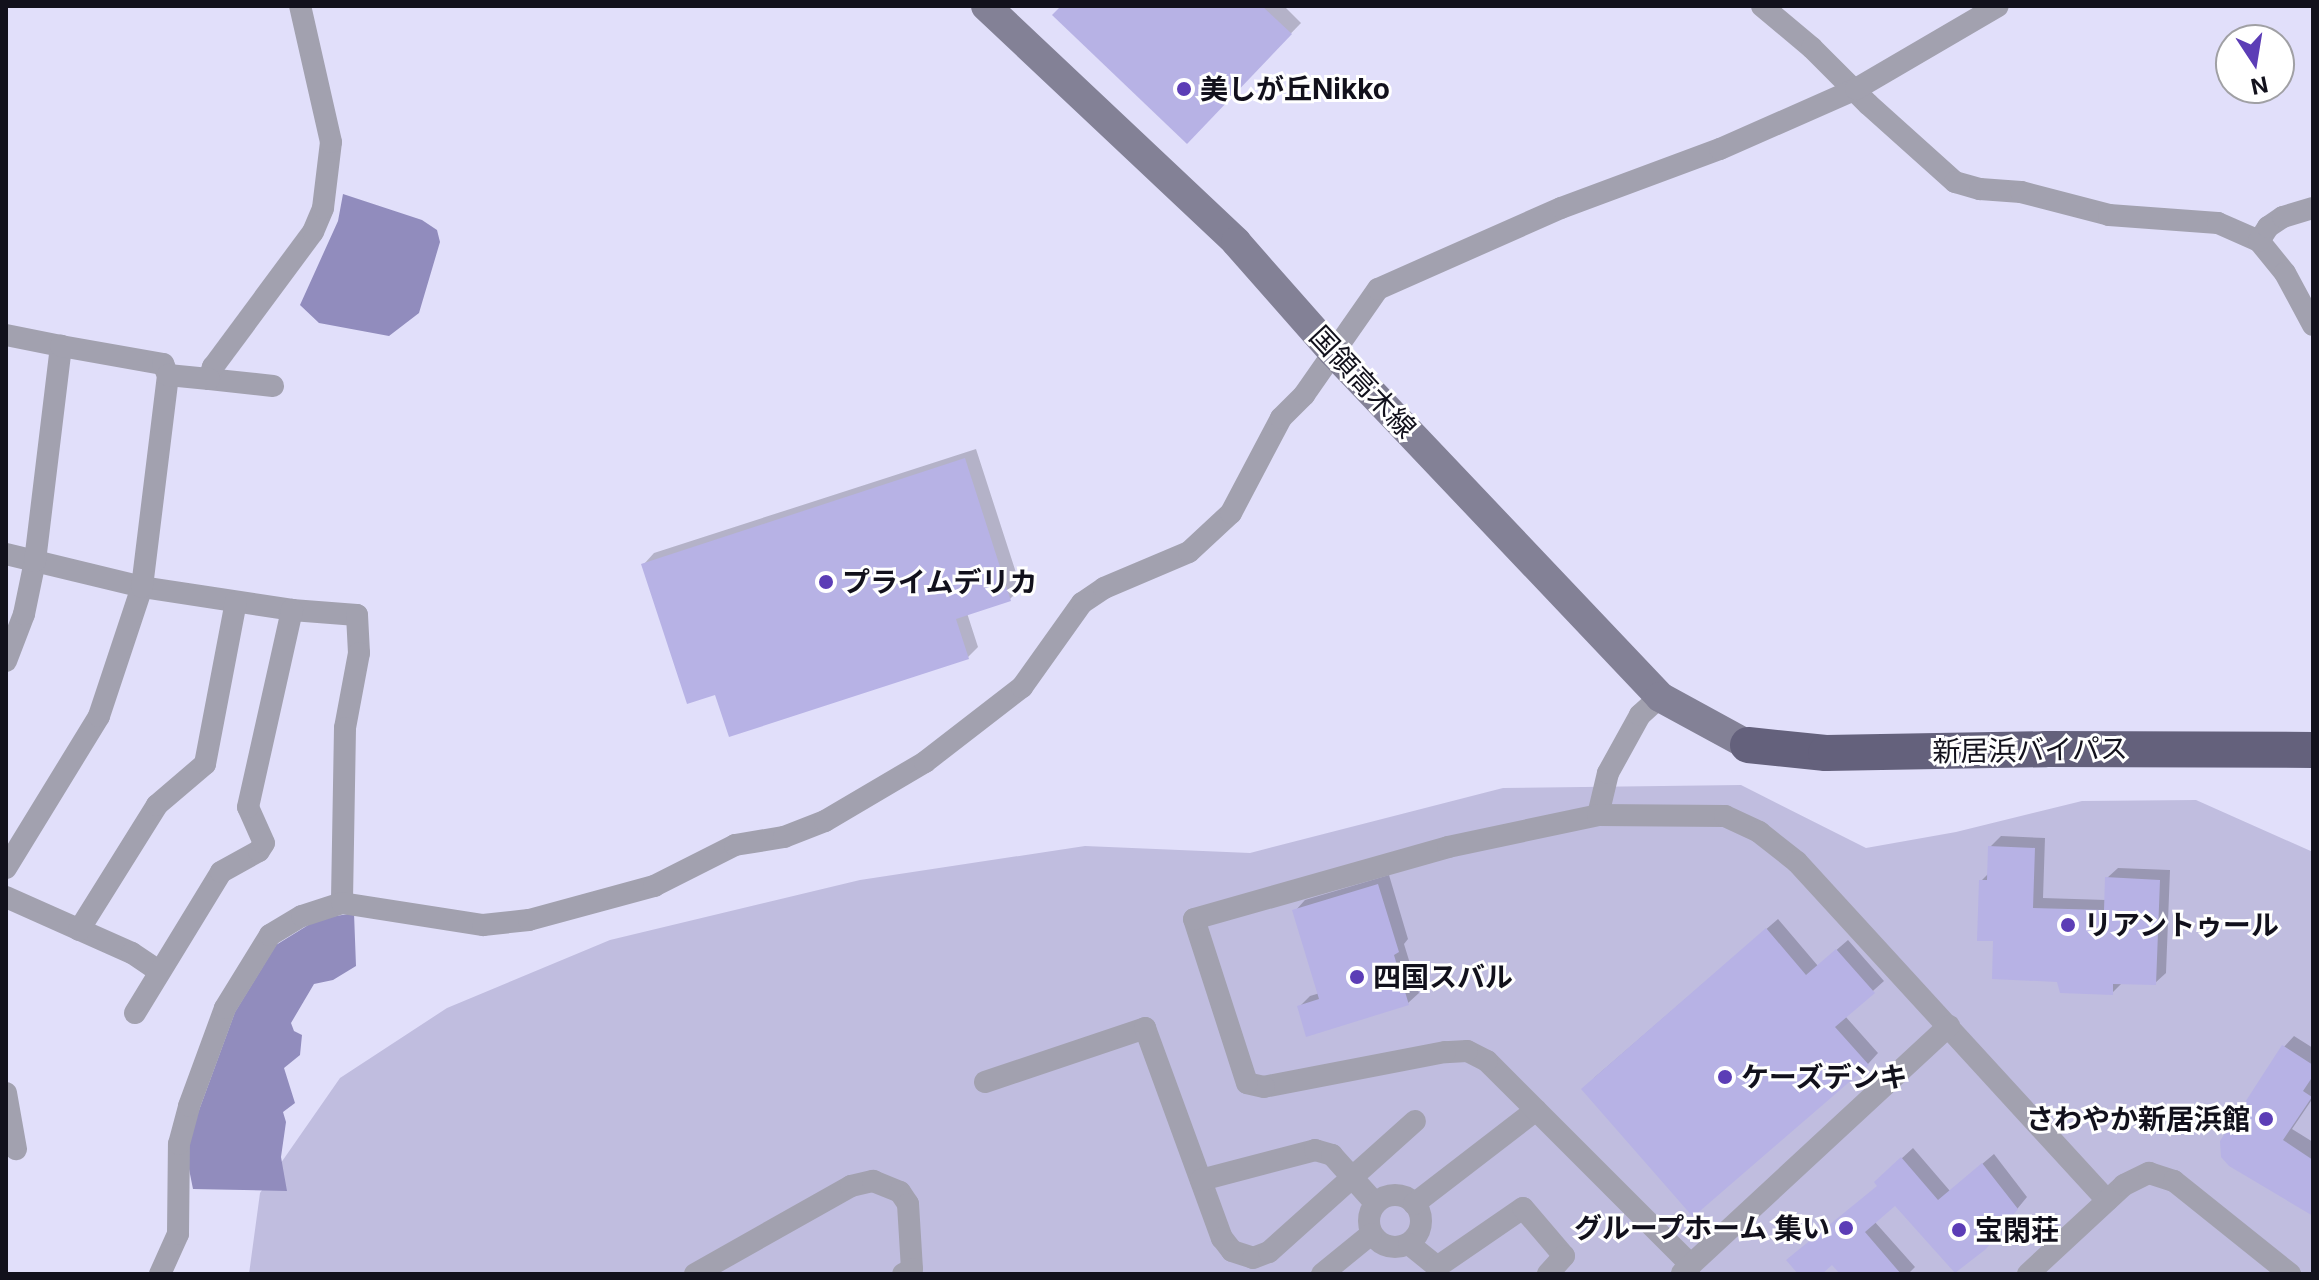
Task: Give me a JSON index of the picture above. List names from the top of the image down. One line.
{"streets":{"highway":["新居浜バイパス"],"main road":["国領高木線"]},"crossings":[["国領高木線","新居浜バイパス"]],"places":["美しが丘Nikko","プライムデリカ","リアントゥール","四国スバル","ケーズデンキ","さわやか新居浜館","グループホーム 集い","宝閑荘"],"north":"bottom"}
